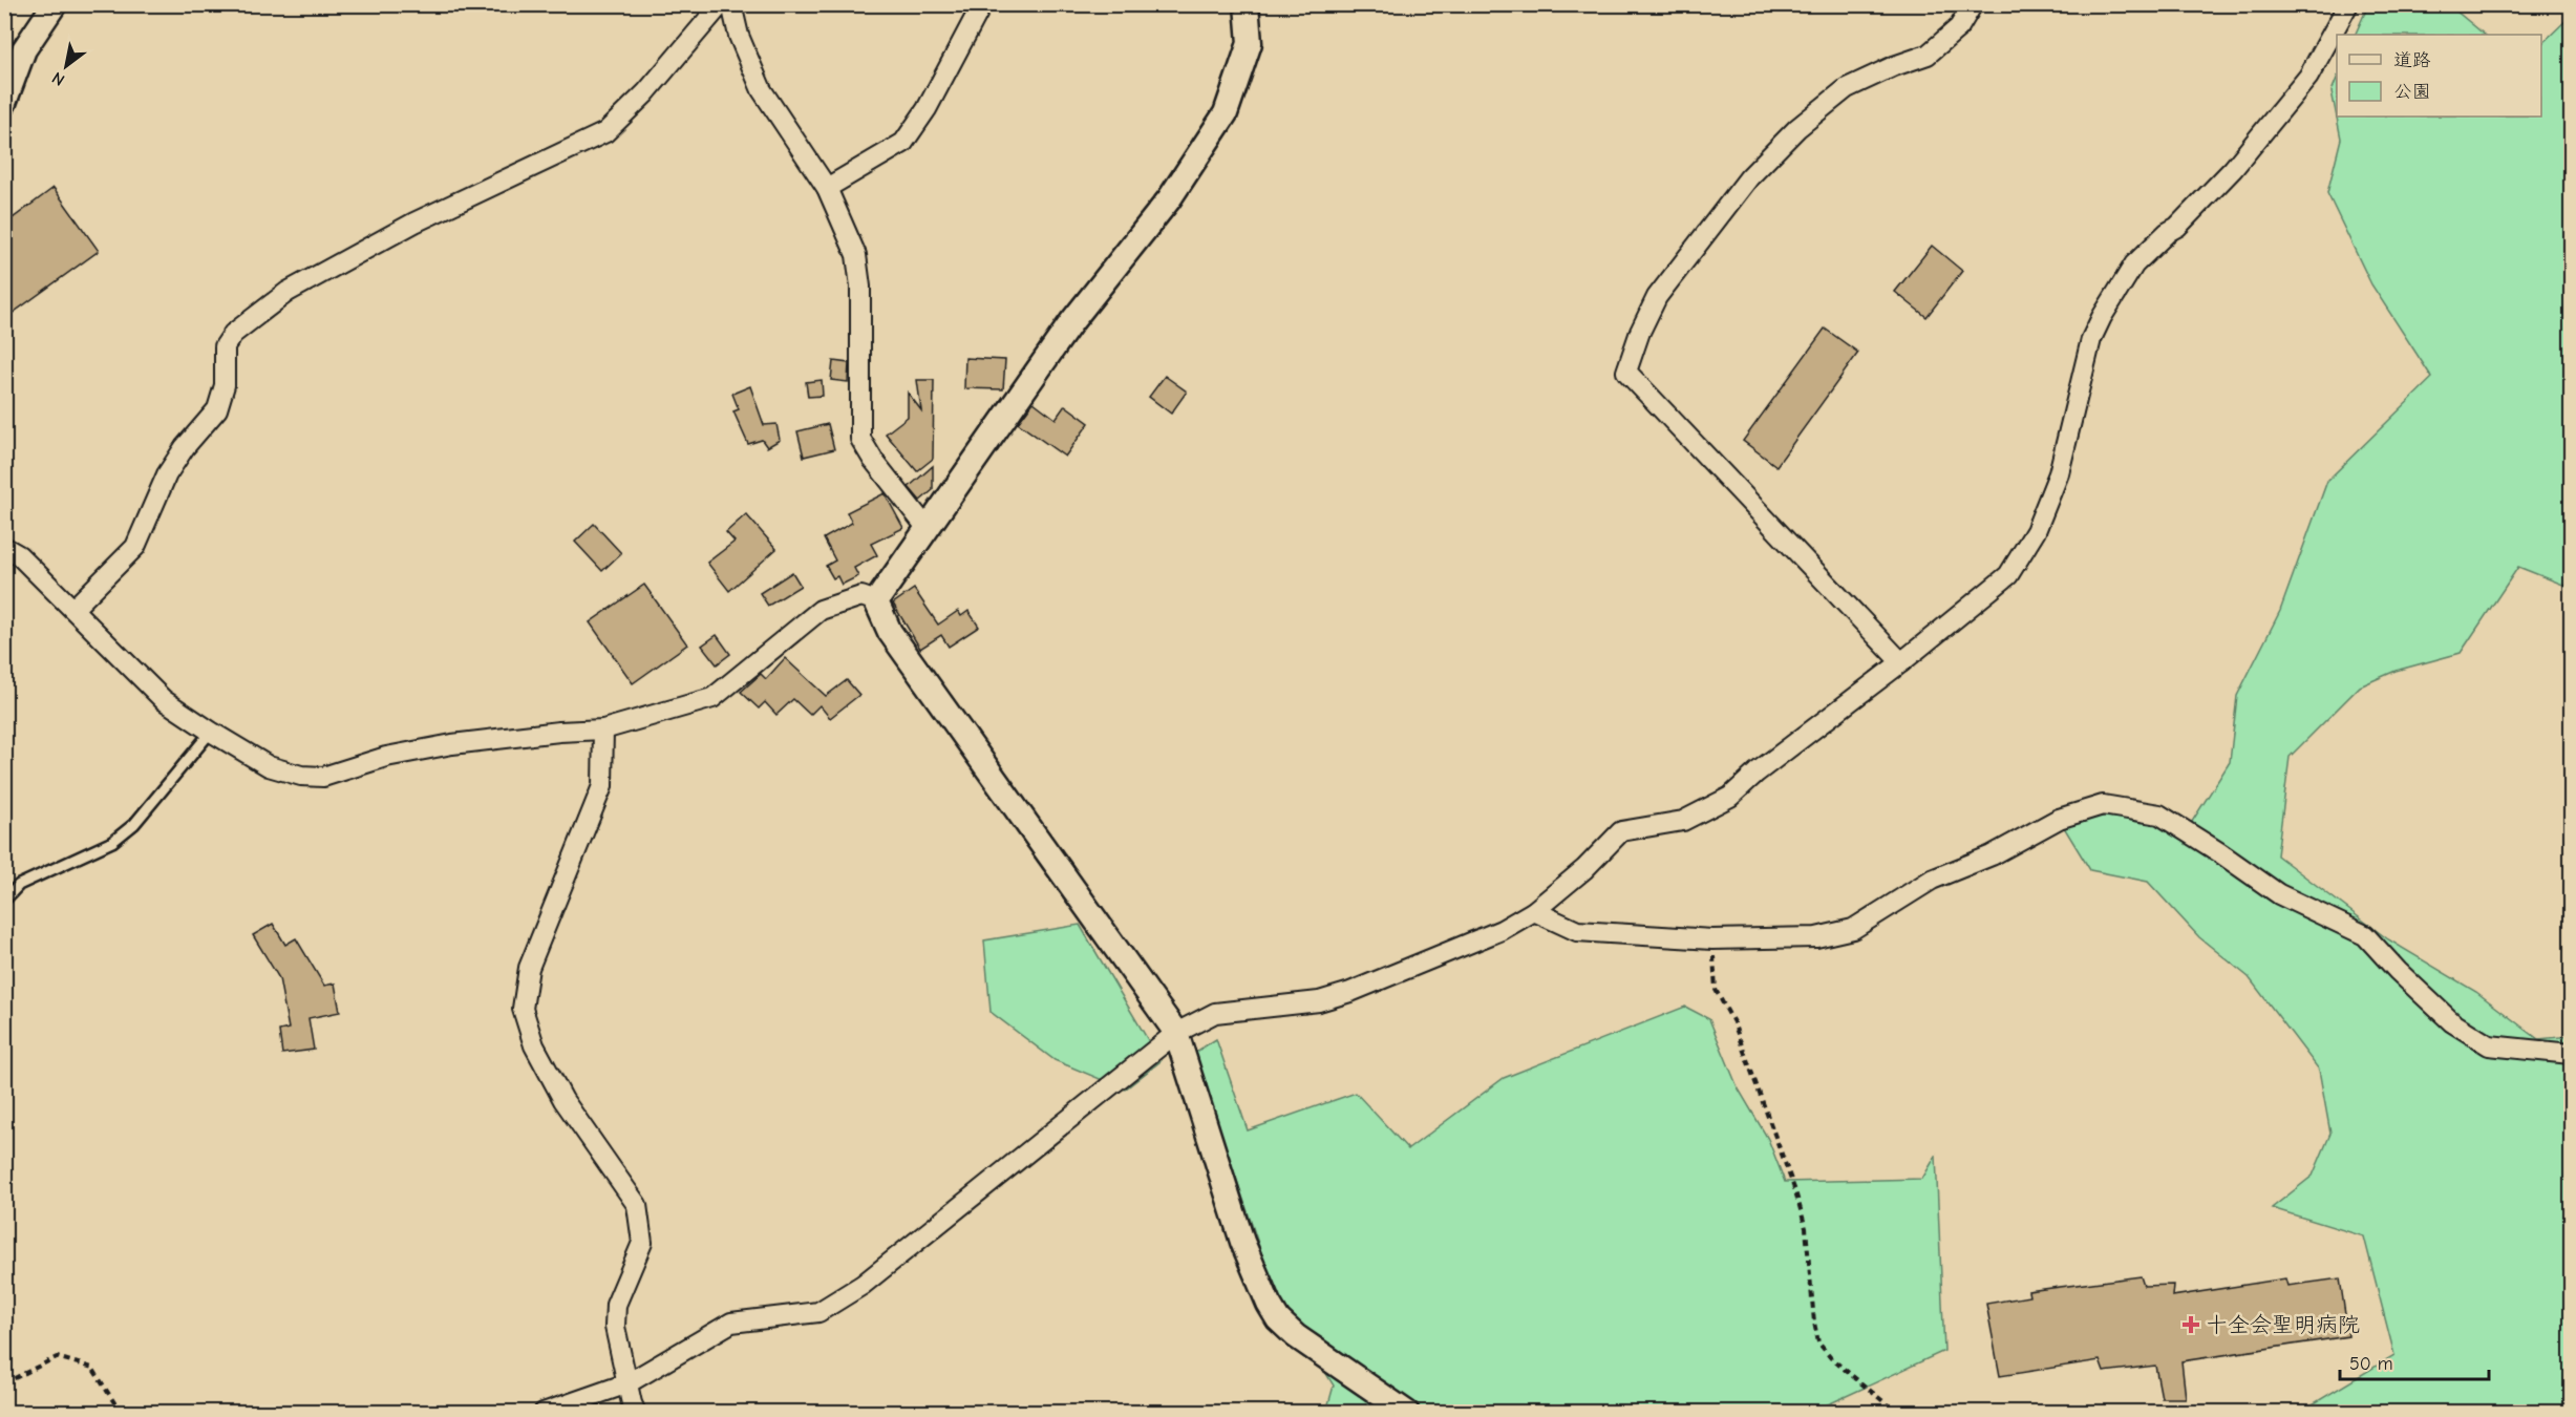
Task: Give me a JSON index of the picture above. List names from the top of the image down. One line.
{"places":{"health":["十全会聖明病院"]},"legend":["道路","公園"],"scale_bar":"50 m","north":"bottom left"}
